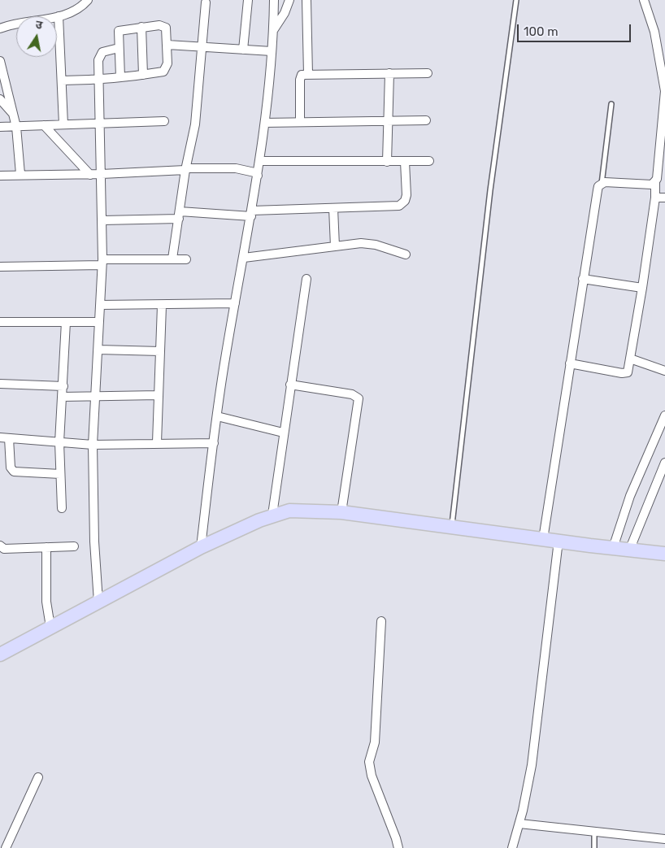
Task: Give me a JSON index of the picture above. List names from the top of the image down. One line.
{"scale_bar":"100 m","north":"top"}
